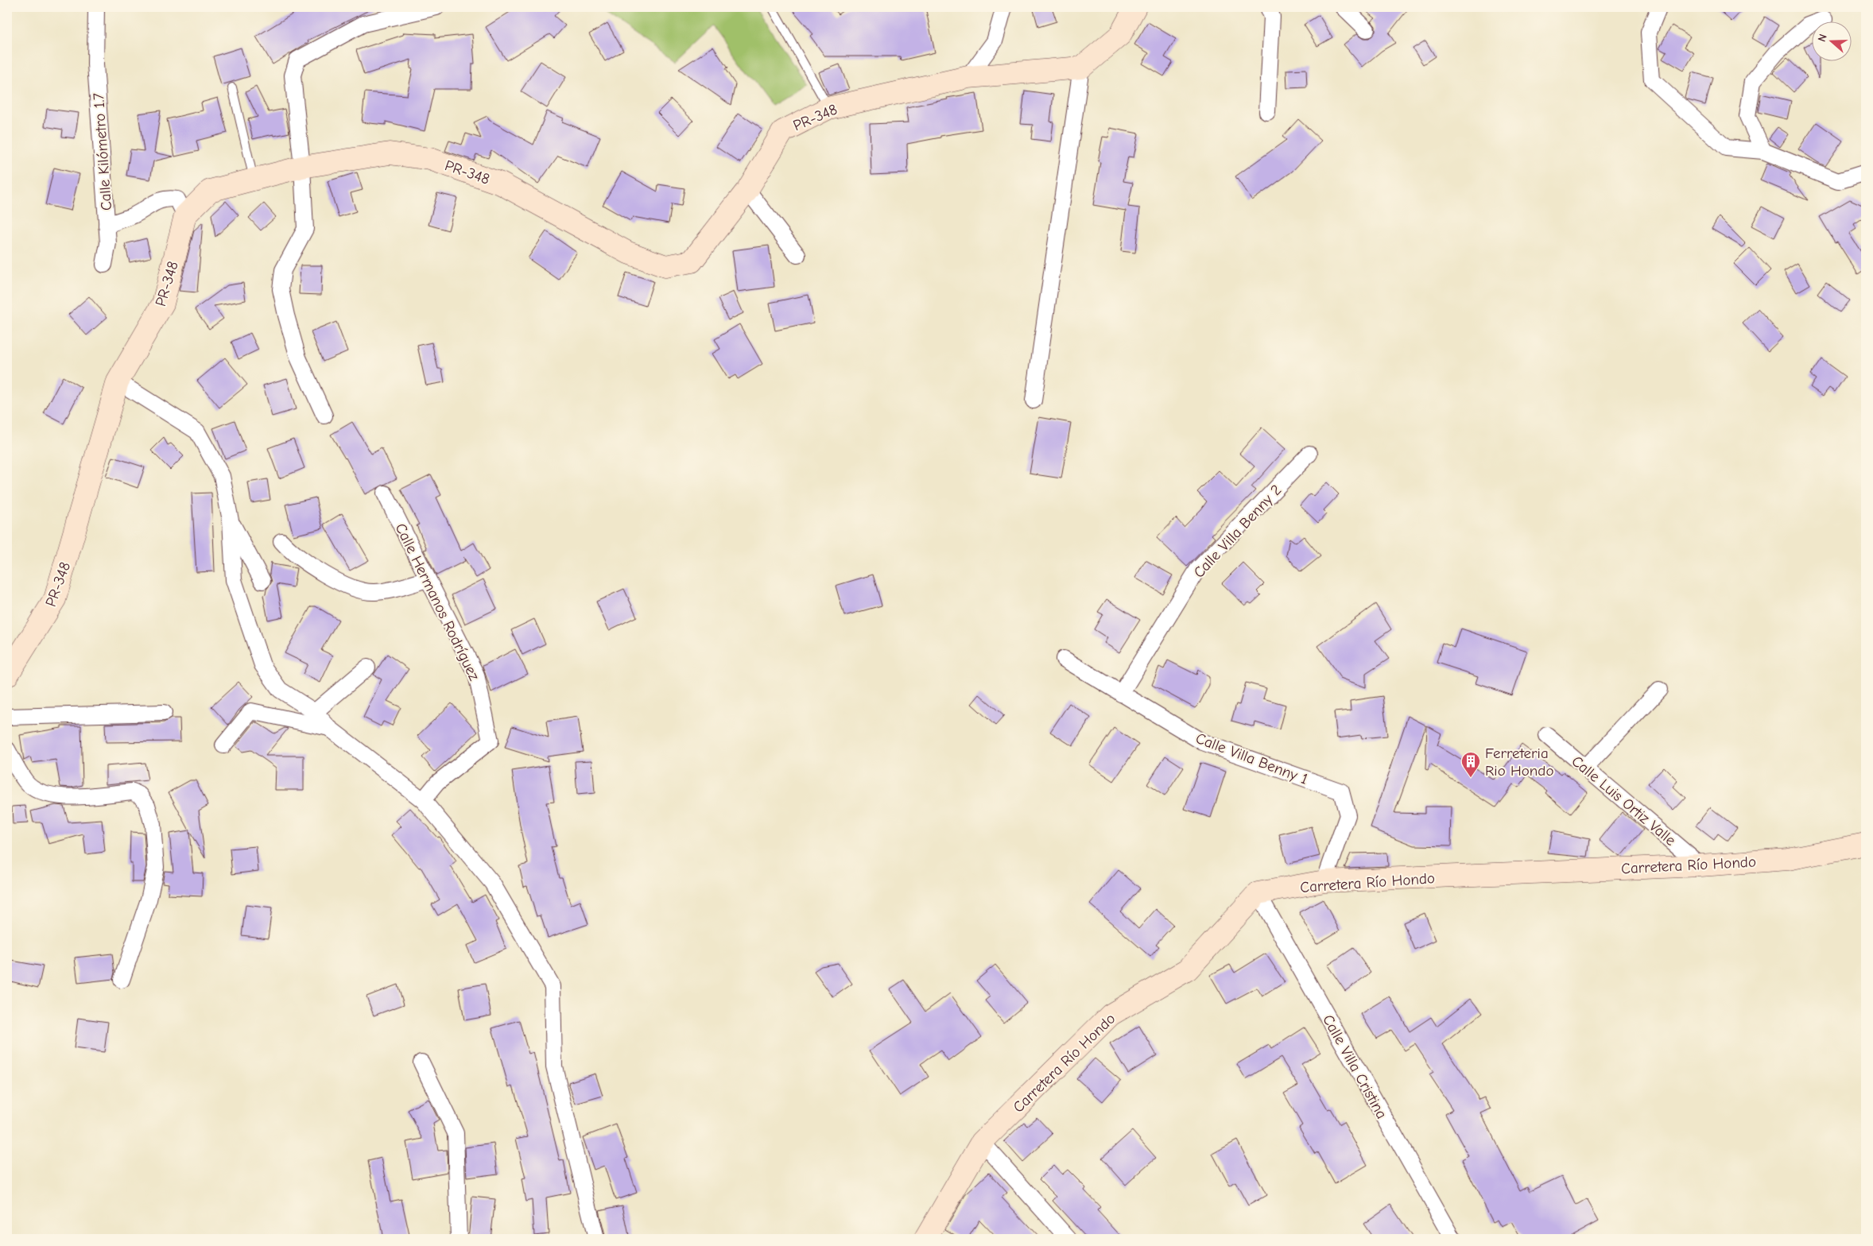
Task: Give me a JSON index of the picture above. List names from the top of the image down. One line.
{"streets":{"street":["PR-348","Calle Kilómetro 1.7","Calle Villa Benny 2","Calle Hermanos Rodríguez","Calle Villa Benny 1","Calle Luis Ortiz Valle","Carretera Río Hondo","Calle Villa Cristina"]},"crossings":[["PR-348","Calle Kilómetro 1.7"],["Calle Villa Benny 2","Calle Villa Benny 1"],["Calle Villa Benny 1","Carretera Río Hondo"],["Calle Luis Ortiz Valle","Carretera Río Hondo"],["Carretera Río Hondo","Calle Villa Cristina"]],"places":{"building":["Ferreteria Rio Hondo"]},"north":"left"}
